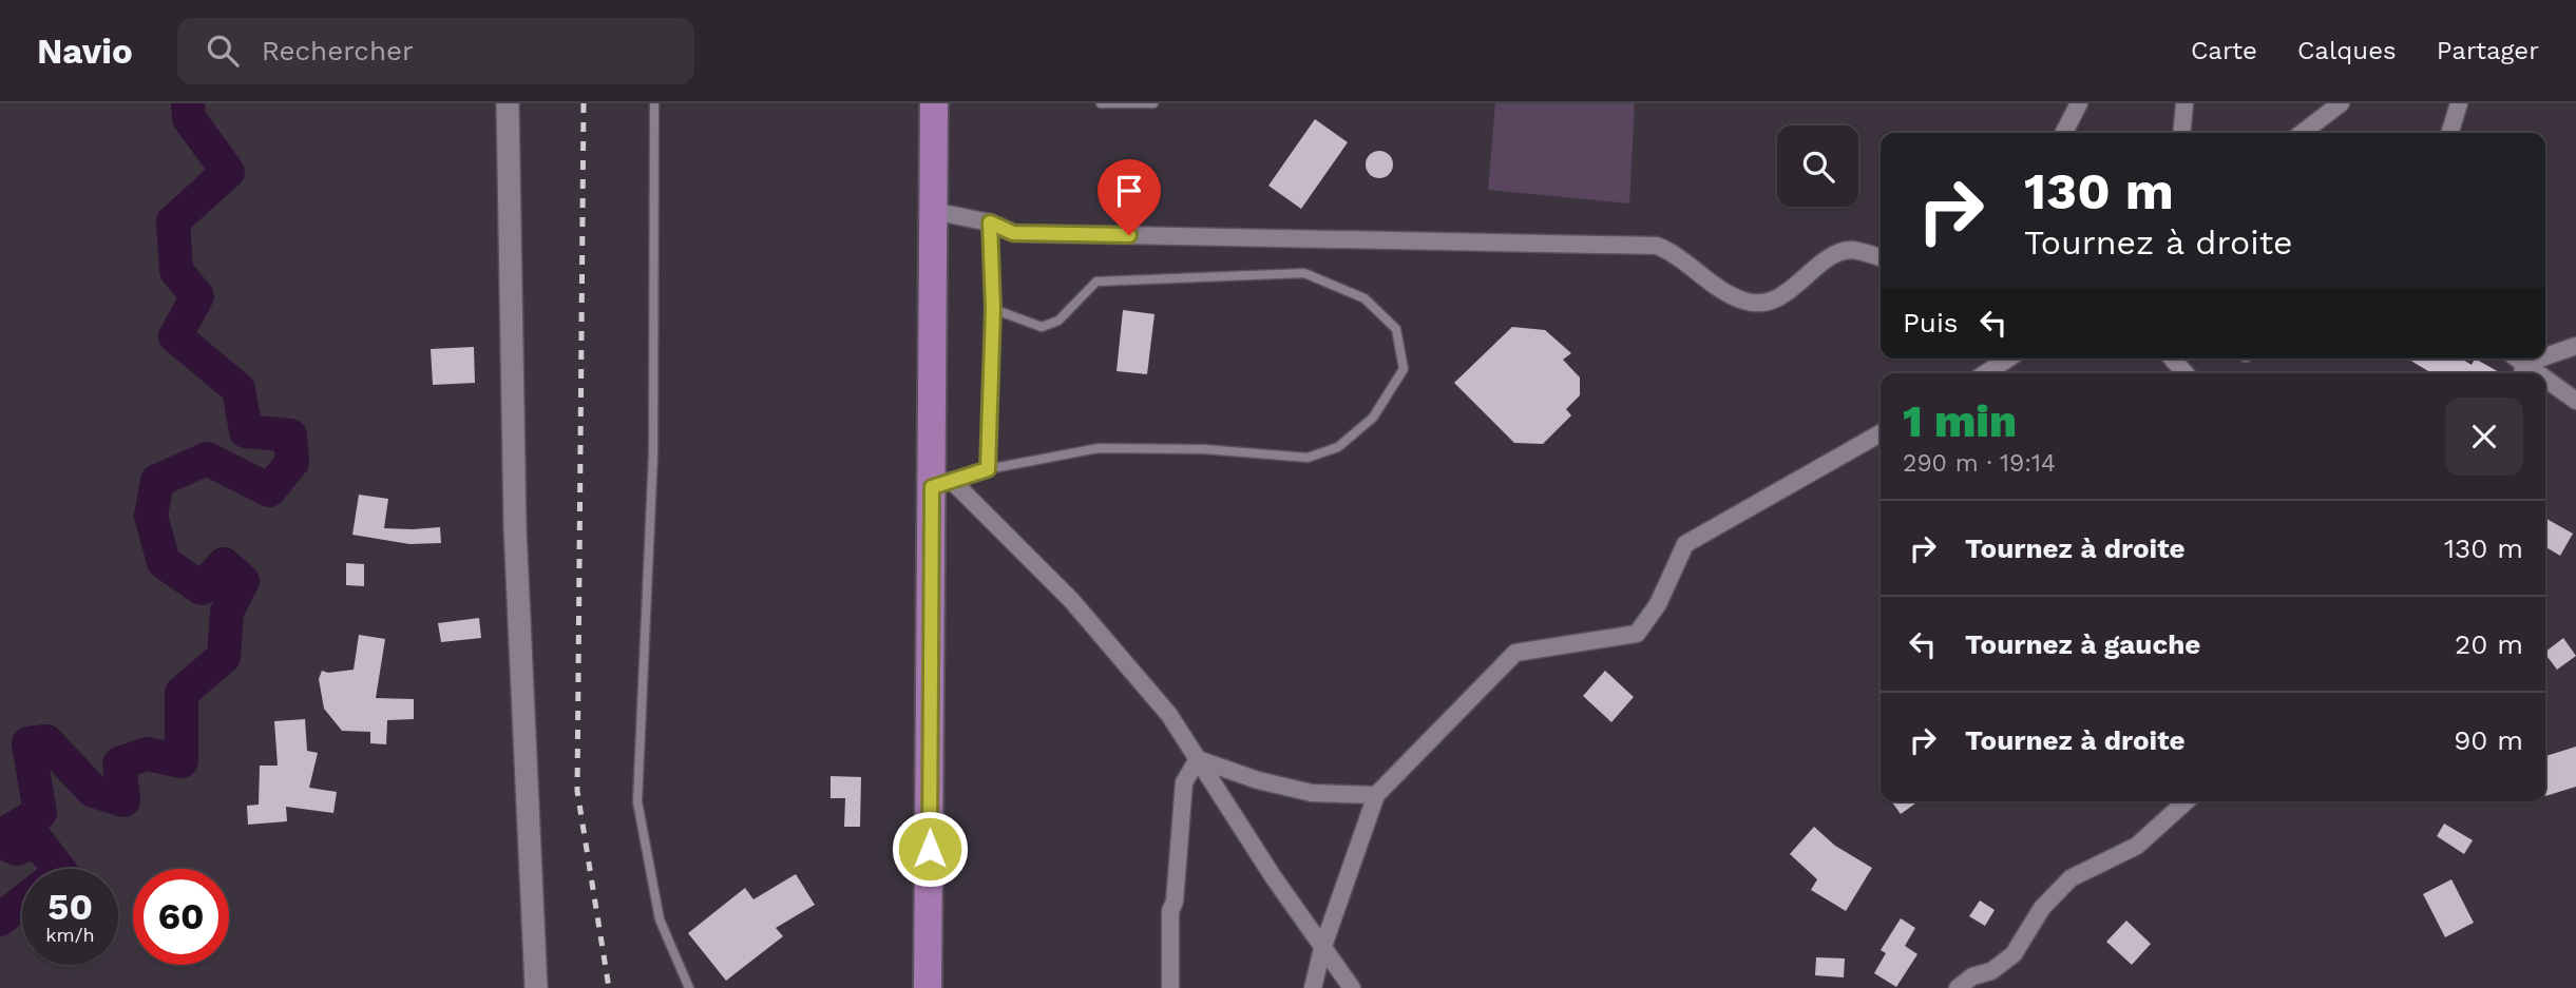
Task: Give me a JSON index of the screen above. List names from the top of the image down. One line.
{"page":{"header":"Navio","search":"Rechercher","nav":["Carte","Calques","Partager"],"turn":["130 m","Tournez à droite"],"then":"Puis","heading":["1 min","290 m · 19:14"],"list":[{"name":"Tournez à droite","value":"130 m"},{"name":"Tournez à gauche","value":"20 m"},{"name":"Tournez à droite","value":"90 m"}],"speed":"50 km/h","limit":"60"}}
